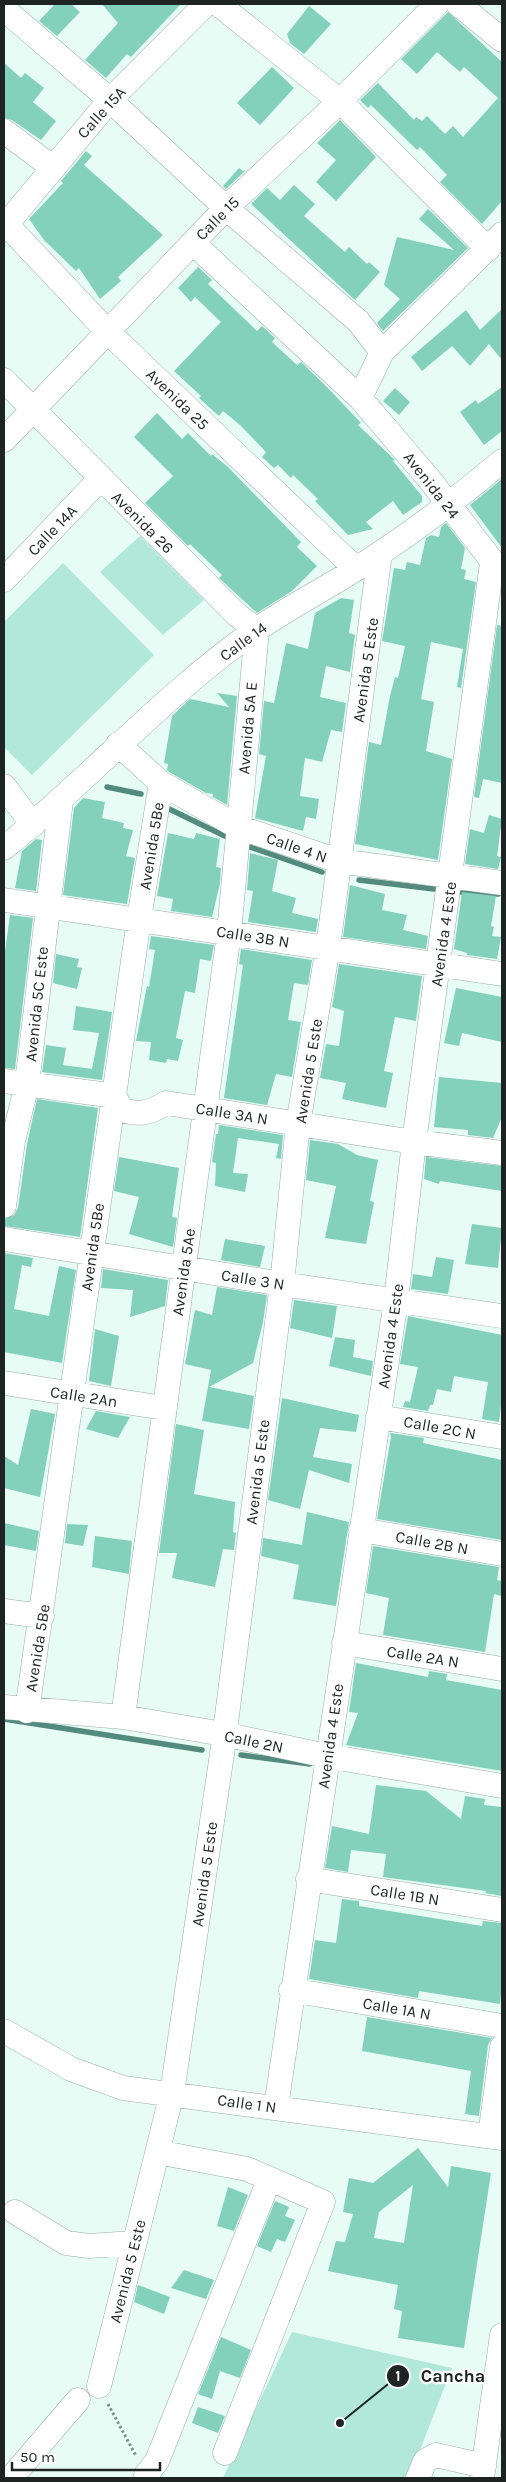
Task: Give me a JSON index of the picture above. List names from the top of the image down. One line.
{"streets":{"street":["Calle 15A","Calle 15","Avenida 25","Avenida 24","Avenida 26","Calle 14A","Calle 14","Avenida 5 Este","Avenida 5A E","Avenida 5Be","Calle 4 N","Avenida 4 Este","Calle 3B N","Avenida 5C Este","Calle 3A N","Avenida 5Ae","Calle 3 N","Calle 2An","Calle 2C N","Calle 2B N","Calle 2A N","Calle 2N","Calle 1B N","Calle 1A N","Calle 1 N"]},"crossings":[["Calle 15A","Avenida 25"],["Calle 15","Avenida 25"],["Calle 15","Avenida 24"],["Calle 15","Avenida 26"],["Avenida 25","Calle 14"],["Avenida 24","Calle 14"],["Avenida 24","Avenida 4 Este"],["Avenida 26","Calle 14A"],["Avenida 26","Calle 14"],["Avenida 26","Avenida 5A E"],["Calle 14","Avenida 5 Este"],["Calle 14","Avenida 5A E"],["Calle 14","Calle 4 N"],["Calle 14","Avenida 5C Este"],["Avenida 5 Este","Calle 4 N"],["Avenida 5 Este","Calle 3B N"],["Avenida 5 Este","Calle 3A N"],["Avenida 5 Este","Calle 3 N"],["Avenida 5 Este","Calle 2N"],["Avenida 5 Este","Calle 1 N"],["Avenida 5A E","Calle 4 N"],["Avenida 5A E","Avenida 5Ae"],["Avenida 5Be","Calle 4 N"],["Avenida 5Be","Calle 3B N"],["Avenida 5Be","Calle 3A N"],["Avenida 5Be","Calle 3 N"],["Avenida 5Be","Calle 2An"],["Avenida 5Be","Calle 2N"],["Calle 4 N","Avenida 4 Este"],["Calle 4 N","Avenida 5Ae"],["Avenida 4 Este","Calle 3B N"],["Avenida 4 Este","Calle 3A N"],["Avenida 4 Este","Calle 3 N"],["Avenida 4 Este","Calle 2C N"],["Avenida 4 Este","Calle 2B N"],["Avenida 4 Este","Calle 2A N"],["Avenida 4 Este","Calle 2N"],["Avenida 4 Este","Calle 1B N"],["Avenida 4 Este","Calle 1A N"],["Avenida 4 Este","Calle 1 N"],["Calle 3B N","Avenida 5C Este"],["Calle 3B N","Avenida 5Ae"],["Calle 3A N","Avenida 5Ae"],["Avenida 5Ae","Calle 3 N"],["Avenida 5Ae","Calle 2An"],["Avenida 5Ae","Calle 2N"]],"places":["Cancha"],"scale_bar":"50 m"}
